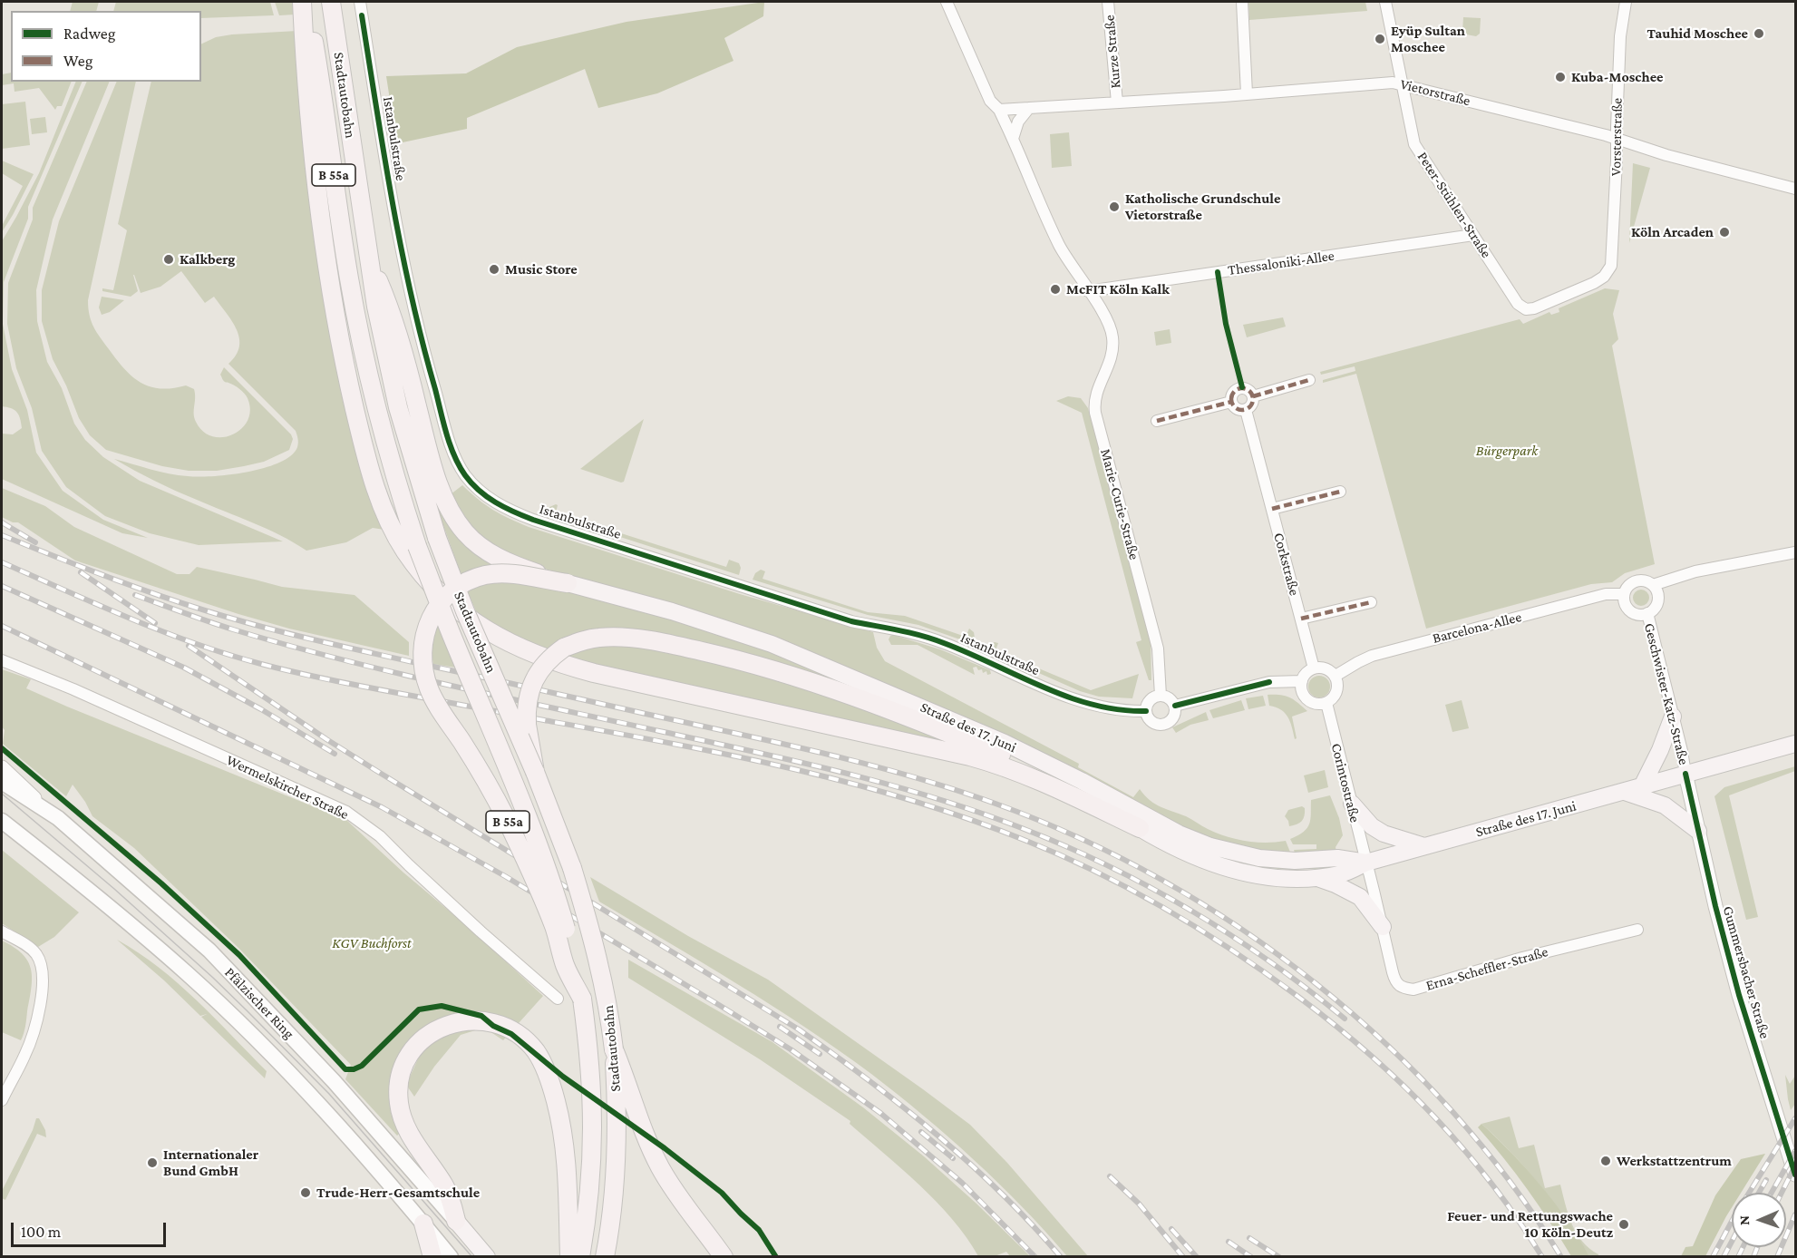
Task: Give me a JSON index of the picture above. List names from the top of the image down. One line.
{"streets":{"highway":["Stadtautobahn","B 55a"],"main road":["Straße des 17. Juni","Pfälzischer Ring"],"street":["Kurze Straße","Vietorstraße","Vorsterstraße","Istanbulstraße","Peter-Stühlen-Straße","Thessaloniki-Allee","Marie-Curie-Straße","Corkstraße","Barcelona-Allee","Geschwister-Katz-Straße","Corintostraße","Wermelskircher Straße","Erna-Scheffler-Straße","Gummersbacher Straße"]},"crossings":[["Kurze Straße","Vietorstraße"],["Vietorstraße","Vorsterstraße"],["Vietorstraße","Peter-Stühlen-Straße"],["Vietorstraße","Marie-Curie-Straße"],["Stadtautobahn","B 55a"],["Vorsterstraße","Peter-Stühlen-Straße"],["Istanbulstraße","Marie-Curie-Straße"],["B 55a","Straße des 17. Juni"],["Peter-Stühlen-Straße","Thessaloniki-Allee"],["Thessaloniki-Allee","Marie-Curie-Straße"],["Corkstraße","Barcelona-Allee"],["Corkstraße","Corintostraße"],["Barcelona-Allee","Geschwister-Katz-Straße"],["Barcelona-Allee","Corintostraße"],["Geschwister-Katz-Straße","Straße des 17. Juni"],["Geschwister-Katz-Straße","Gummersbacher Straße"],["Straße des 17. Juni","Corintostraße"],["Straße des 17. Juni","Erna-Scheffler-Straße"],["Straße des 17. Juni","Gummersbacher Straße"],["Corintostraße","Erna-Scheffler-Straße"]],"parks":["Bürgerpark","KGV Buchforst"],"places":["Tauhid Moschee","Eyüp Sultan Moschee","Kuba-Moschee","Katholische Grundschule Vietorstraße","Köln Arcaden","Kalkberg","Music Store","McFIT Köln Kalk","Werkstattzentrum","Internationaler Bund GmbH","Trude-Herr-Gesamtschule","Feuer- und Rettungswache 10 Köln-Deutz"],"legend":["Radweg","Weg"],"scale_bar":"100 m","north":"left"}
